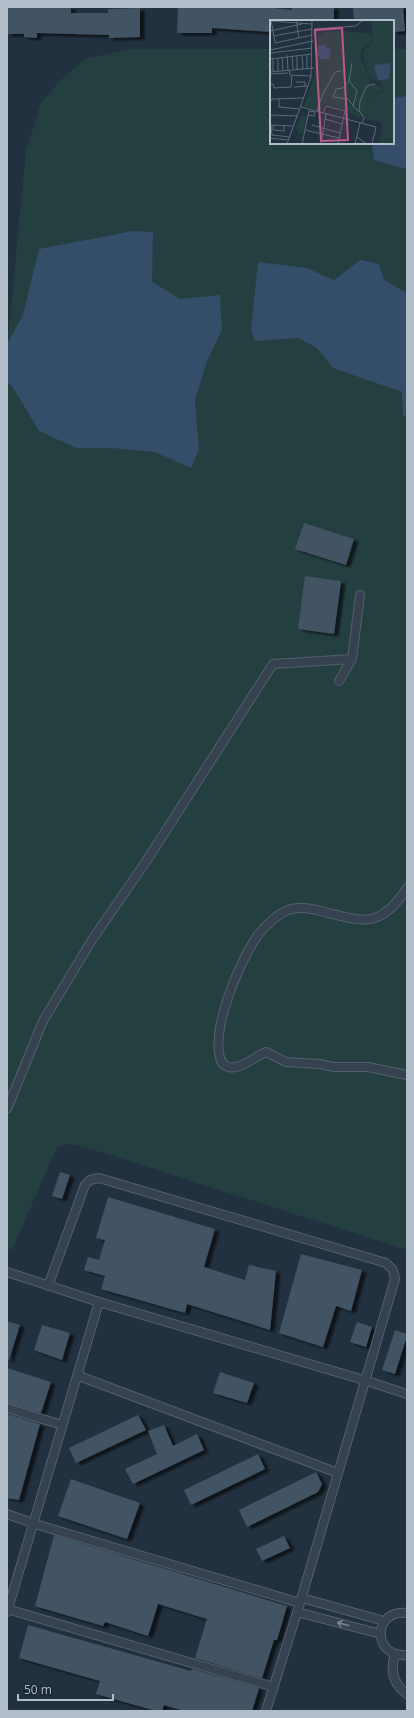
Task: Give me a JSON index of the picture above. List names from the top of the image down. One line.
{"scale_bar":"50 m"}
